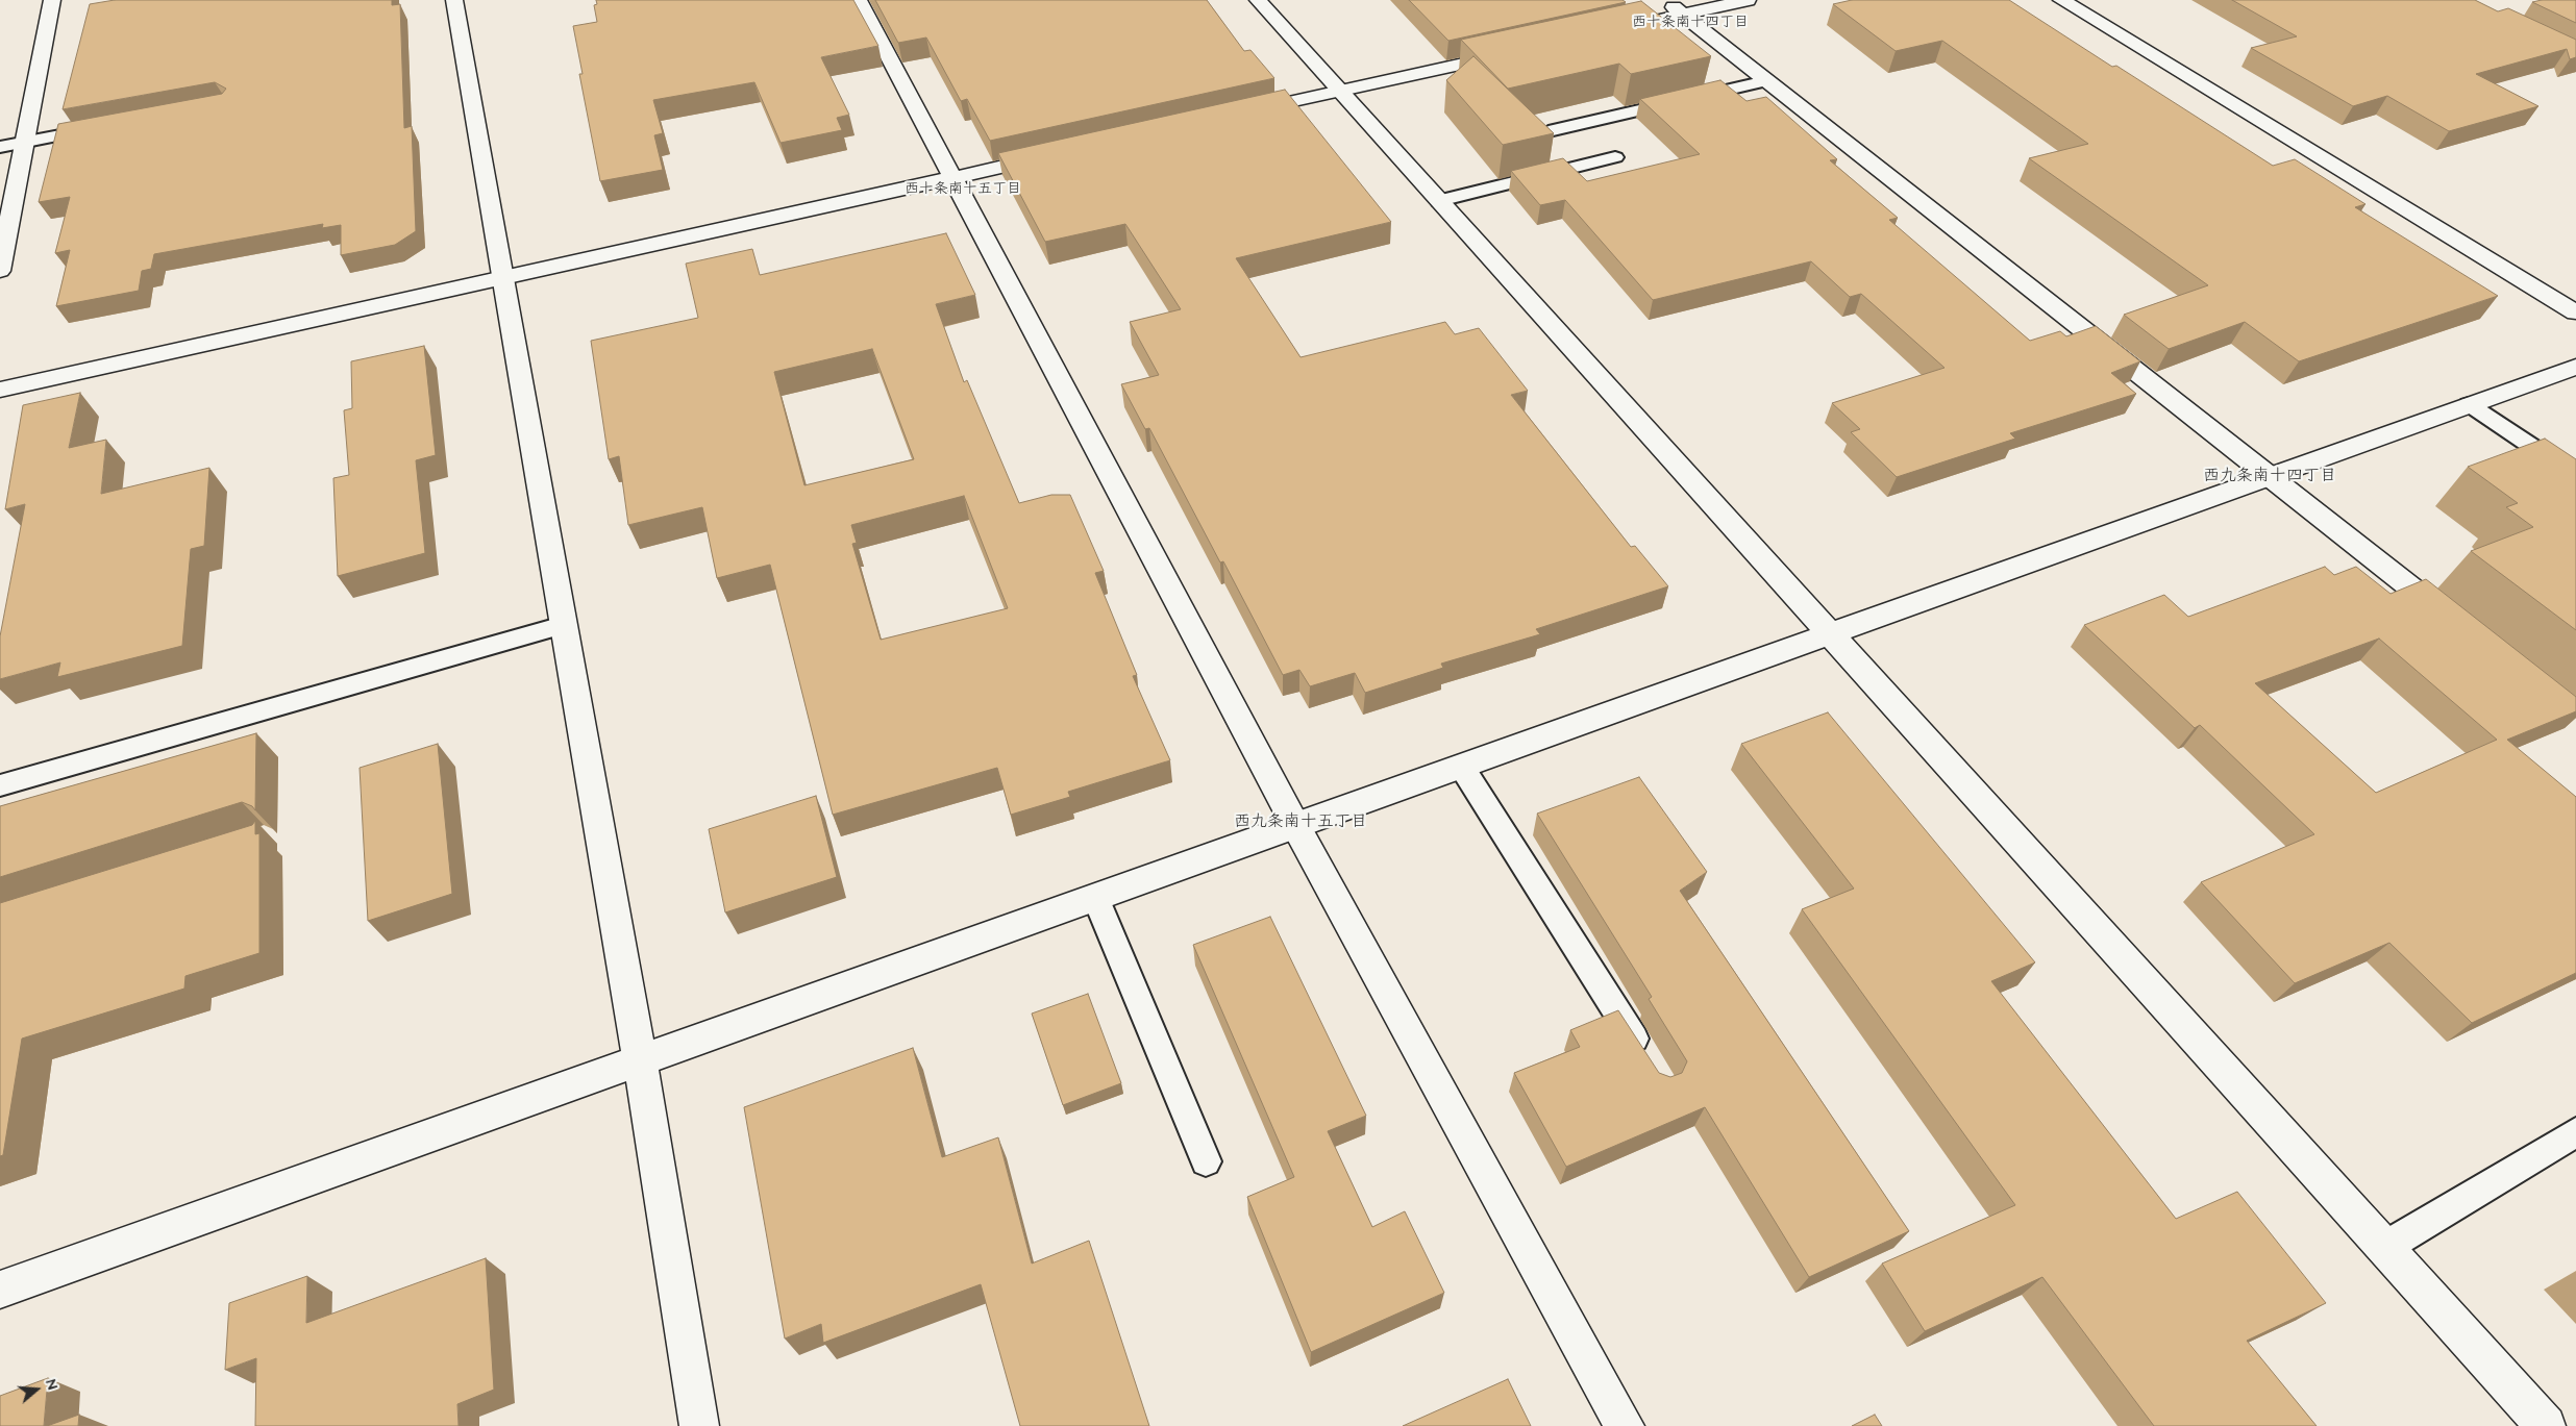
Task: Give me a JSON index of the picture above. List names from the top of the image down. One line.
{"districts":["西十条南十四丁目","西十条南十五丁目","西九条南十四丁目","西九条南十五丁目"],"north":"right"}
